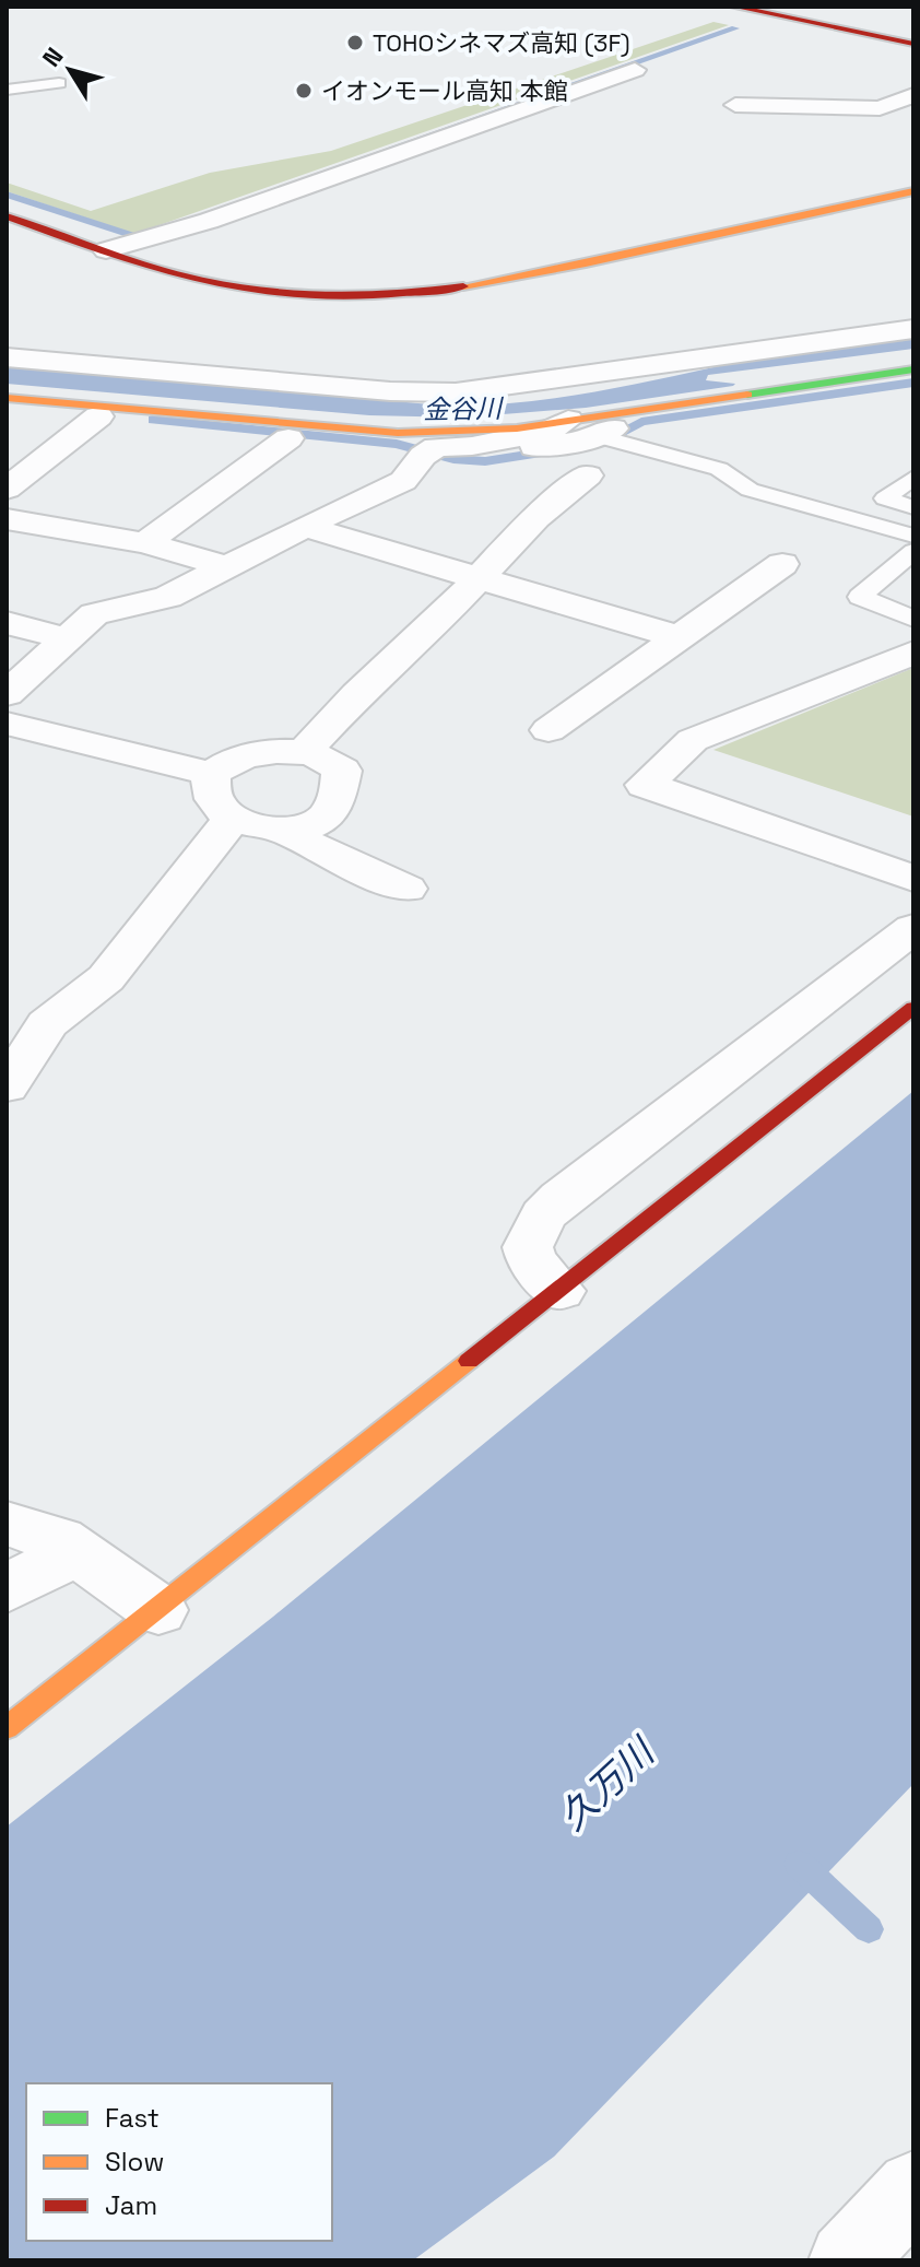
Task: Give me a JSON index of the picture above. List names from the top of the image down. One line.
{"water":["金谷川","久万川"],"places":["TOHOシネマズ高知 (3F)","イオンモール高知 本館"],"legend":["Fast","Slow","Jam"],"north":"top left"}
